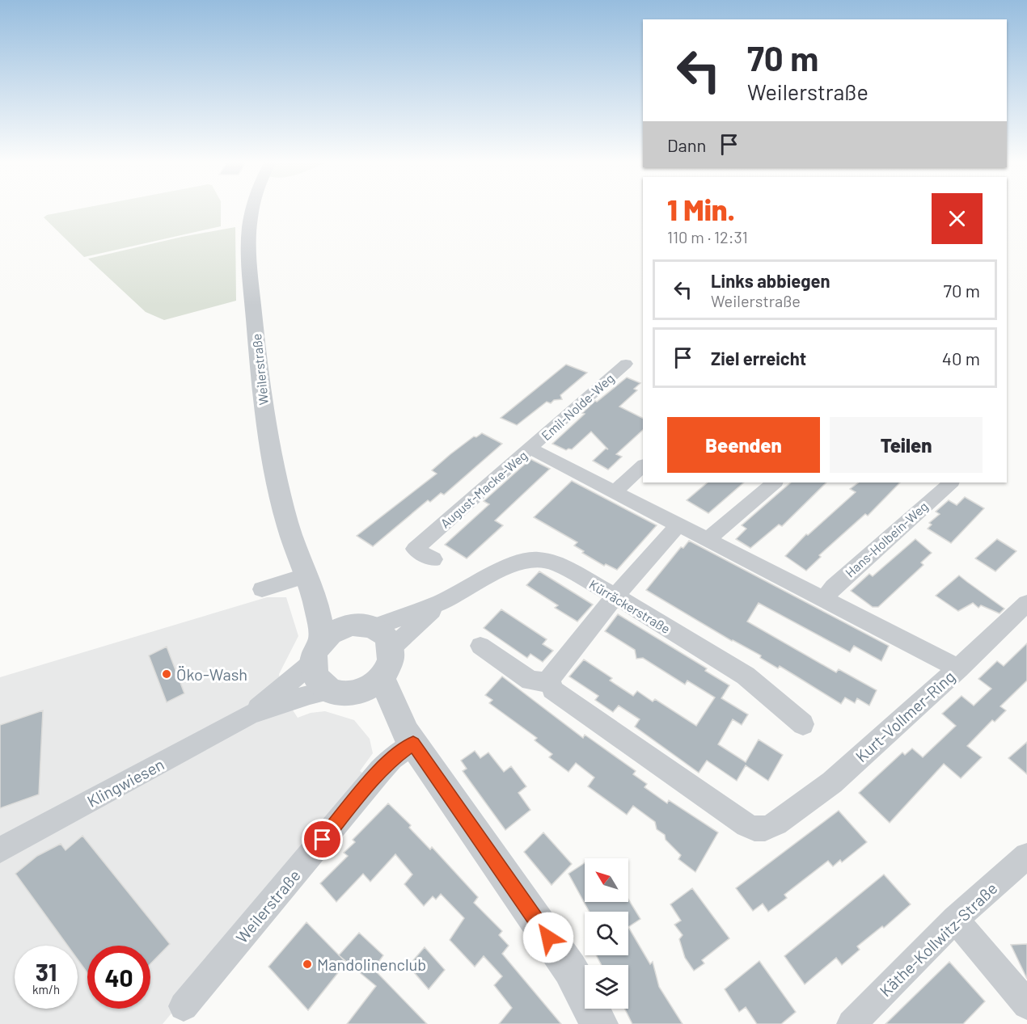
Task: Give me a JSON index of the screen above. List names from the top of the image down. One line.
{"streets":{"street":["Weilerstraße","Emil-Nolde-Weg","August-Macke-Weg","Hans-Holbein-Weg","Kürräckerstraße","Kurt-Vollmer-Ring","Klingwiesen","Käthe-Kollwitz-Straße"]},"crossings":[["Weilerstraße","Kürräckerstraße"],["Weilerstraße","Klingwiesen"],["Emil-Nolde-Weg","August-Macke-Weg"],["August-Macke-Weg","Kurt-Vollmer-Ring"],["Hans-Holbein-Weg","Kurt-Vollmer-Ring"],["Kürräckerstraße","Klingwiesen"]],"places":["Öko-Wash","Mandolinenclub"],"north":"top left","page":{"turn":["70 m","Weilerstraße"],"then":"Dann","heading":["1 Min.","110 m · 12:31"],"list":[{"name":"Links abbiegen","note":"Weilerstraße","value":"70 m"},{"name":"Ziel erreicht","value":"40 m"}],"buttons":["Beenden","Teilen"],"speed":"31 km/h","limit":"40"}}
